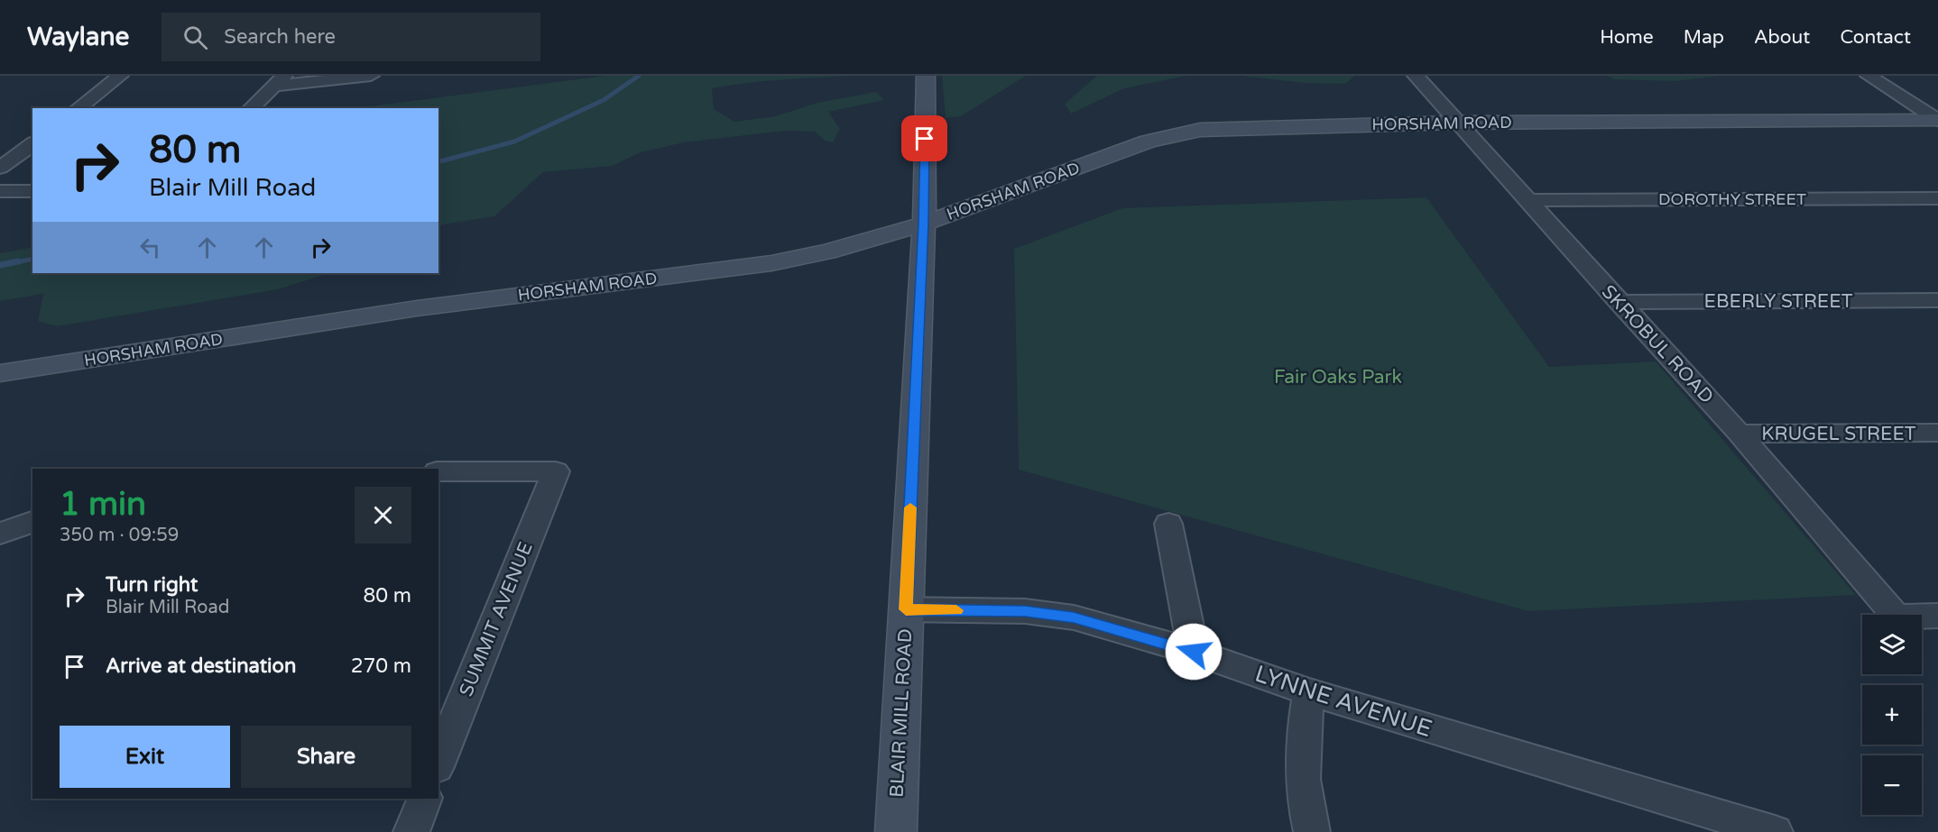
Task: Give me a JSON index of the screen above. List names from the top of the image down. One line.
{"streets":{"street":["HORSHAM ROAD","DOROTHY STREET","EBERLY STREET","SKROBUL ROAD","KRUGEL STREET","SUMMIT AVENUE","LYNNE AVENUE","BLAIR MILL ROAD"]},"crossings":[["HORSHAM ROAD","SKROBUL ROAD"],["HORSHAM ROAD","BLAIR MILL ROAD"],["DOROTHY STREET","SKROBUL ROAD"],["EBERLY STREET","SKROBUL ROAD"],["SKROBUL ROAD","KRUGEL STREET"],["LYNNE AVENUE","BLAIR MILL ROAD"]],"parks":["Fair Oaks Park"],"page":{"header":"Waylane","search":"Search here","nav":["Home","Map","About","Contact"],"turn":["80 m","Blair Mill Road"],"heading":["1 min","350 m · 09:59"],"list":[{"name":"Turn right","note":"Blair Mill Road","value":"80 m"},{"name":"Arrive at destination","value":"270 m"}],"map_buttons":["+","−"],"buttons":["Exit","Share"]}}
